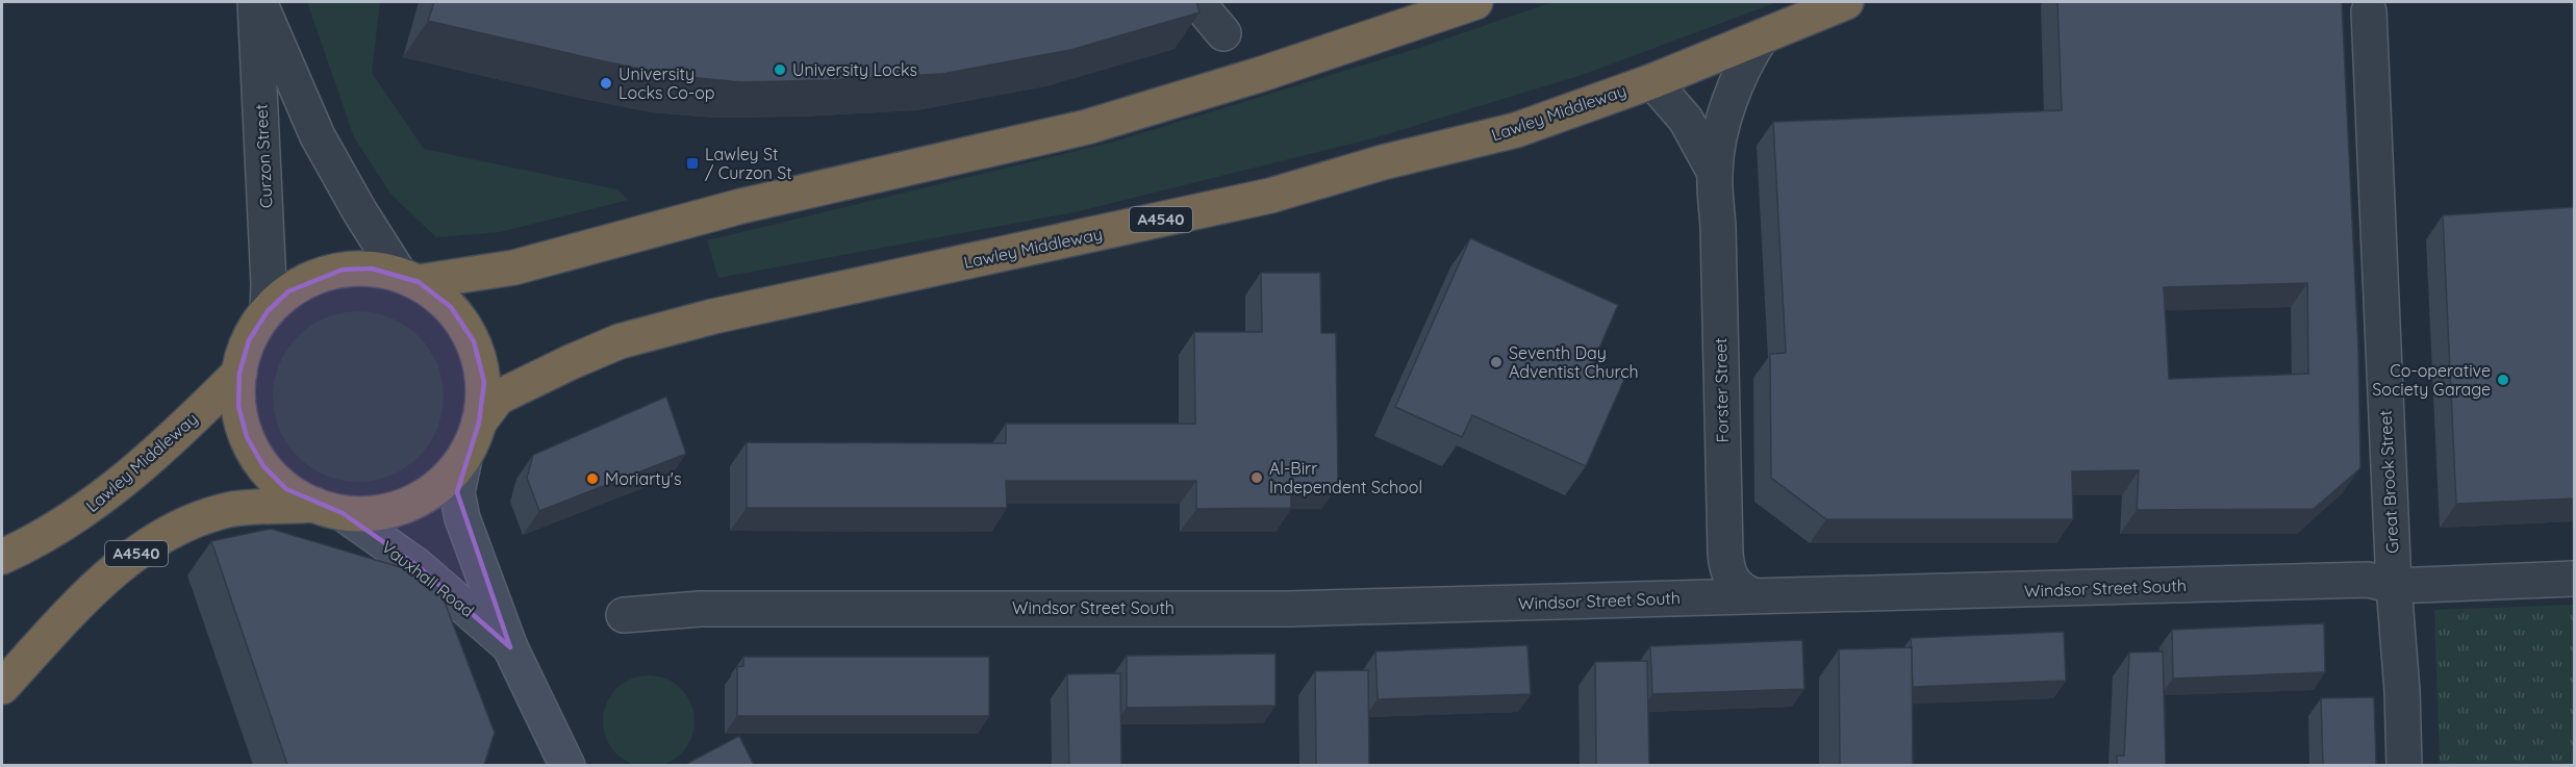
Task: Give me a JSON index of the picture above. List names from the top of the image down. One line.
{"streets":{"highway":["Lawley Middleway","A4540"],"main road":["Vauxhall Road"],"street":["Curzon Street","Forster Street","Great Brook Street","Windsor Street South"]},"crossings":[["Lawley Middleway","A4540"],["Lawley Middleway","Forster Street"],["Curzon Street","A4540"],["A4540","Vauxhall Road"],["Forster Street","Windsor Street South"],["Great Brook Street","Windsor Street South"]],"places":{"other":["University Locks","University Locks Co-op","Seventh Day Adventist Church","Co-operative Society Garage","Al-Birr Independent School","Moriarty's"],"transit":["Lawley St / Curzon St"]}}
